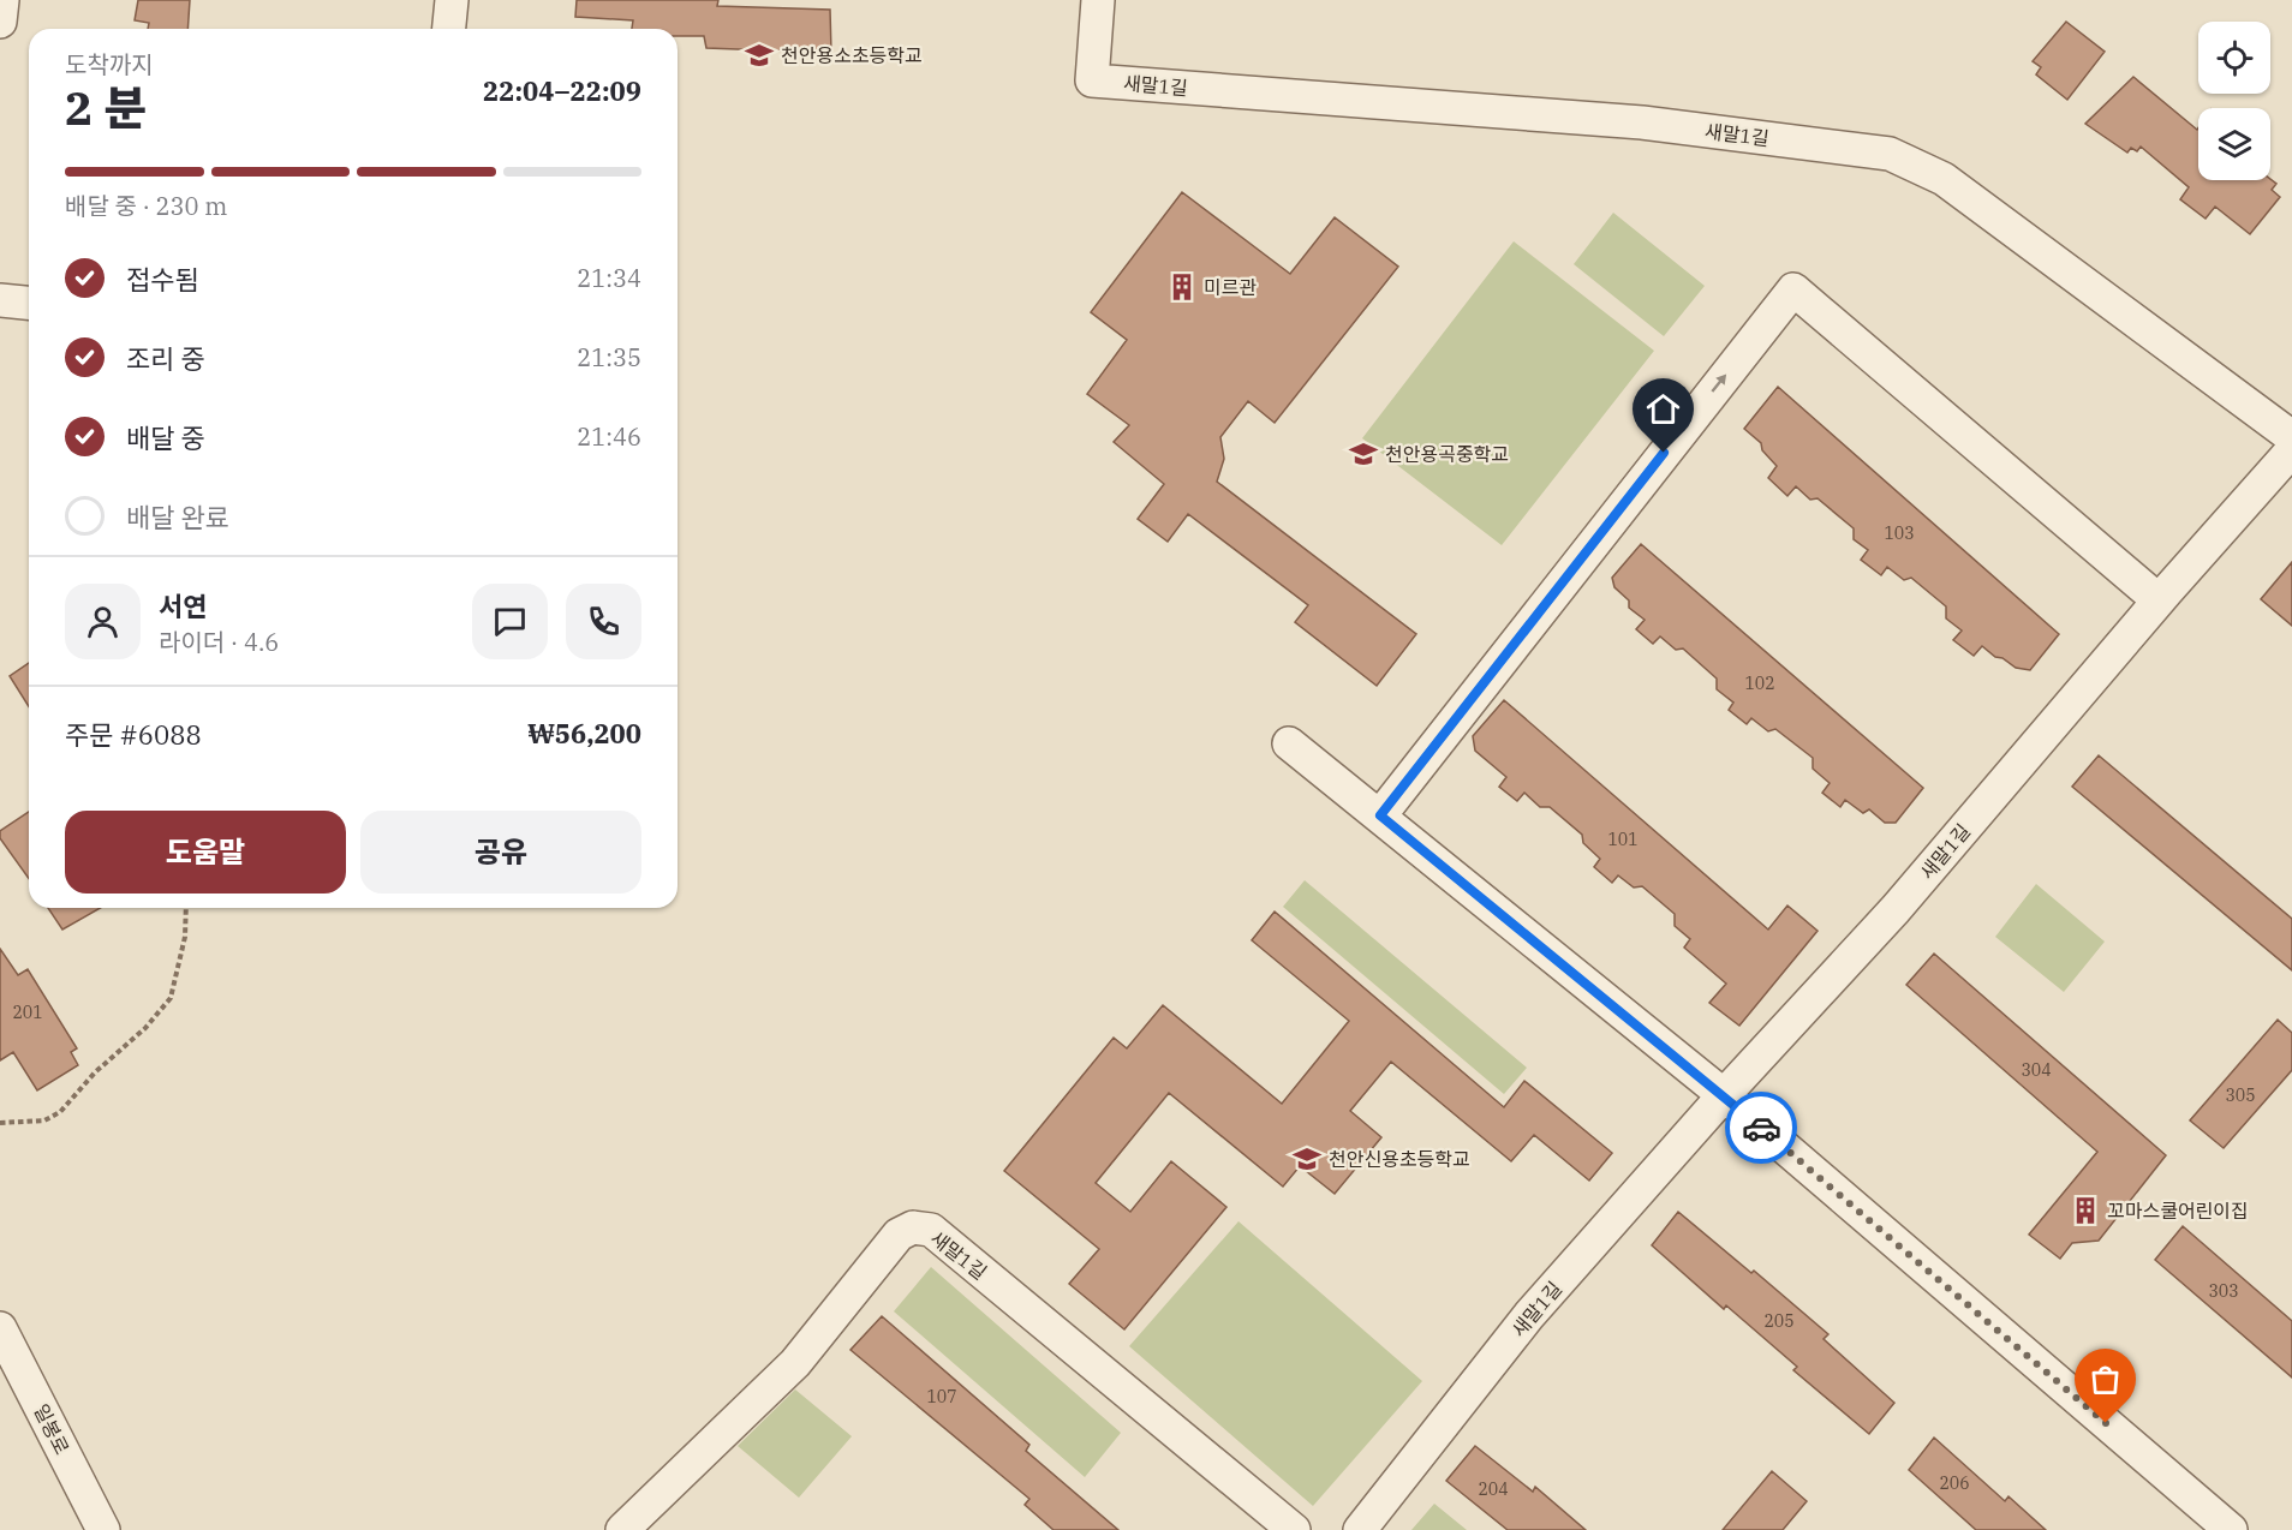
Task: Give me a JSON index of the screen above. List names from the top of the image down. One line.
{"streets":{"street":["새말1길","일봉로"]},"places":{"school or university":["천안용소초등학교","천안용곡중학교","천안신용초등학교"],"building":["미르관","꼬마스쿨어린이집"]},"house_numbers":["103","102","101","201","304","305","303","205","107","206","204"],"page":{"heading":["2 분","도착까지","22:04–22:09"],"panel":["서연","라이더 · 4.6","주문 #6088","₩56,200"],"bar":"배달 중 · 230 m","list":[["접수됨","21:34"],["조리 중","21:35"],["배달 중","21:46"],"배달 완료"],"buttons":["도움말","공유"]}}
